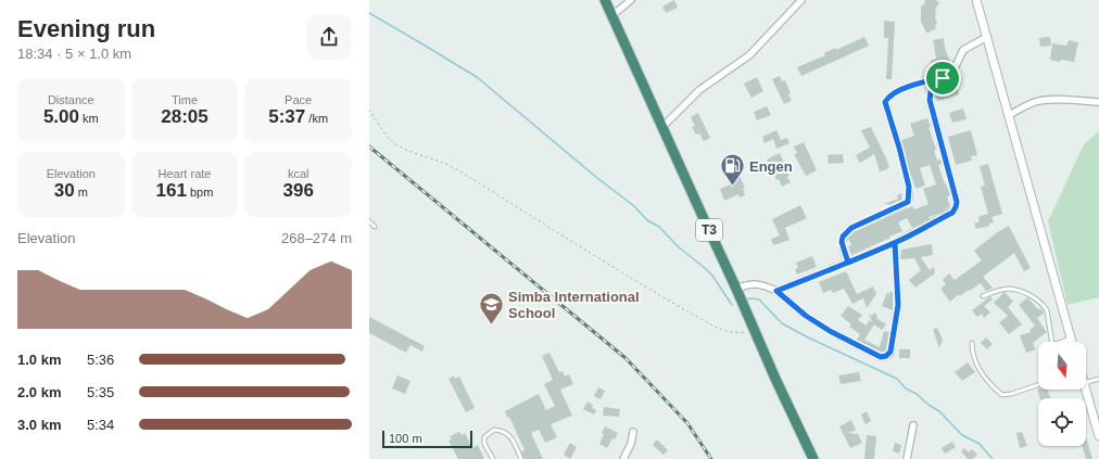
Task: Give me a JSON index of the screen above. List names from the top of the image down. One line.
{"streets":{"highway":["T3"]},"places":{"fuel station":["Engen"],"school or university":["Simba International School"]},"scale_bar":"100 m","north":"bottom","page":{"heading":["Evening run","18:34 · 5 × 1.0 km"],"stats":[["Distance","5.00 km"],["Time","28:05"],["Pace","5:37 /km"],["Elevation","30 m"],["Heart rate","161 bpm"],["kcal","396"]],"chart":["Elevation","268–274 m"],"list":[{"name":"1.0 km","note":"5:36"},{"name":"2.0 km","note":"5:35"},{"name":"3.0 km","note":"5:34"}],"scale":"100 m"}}
